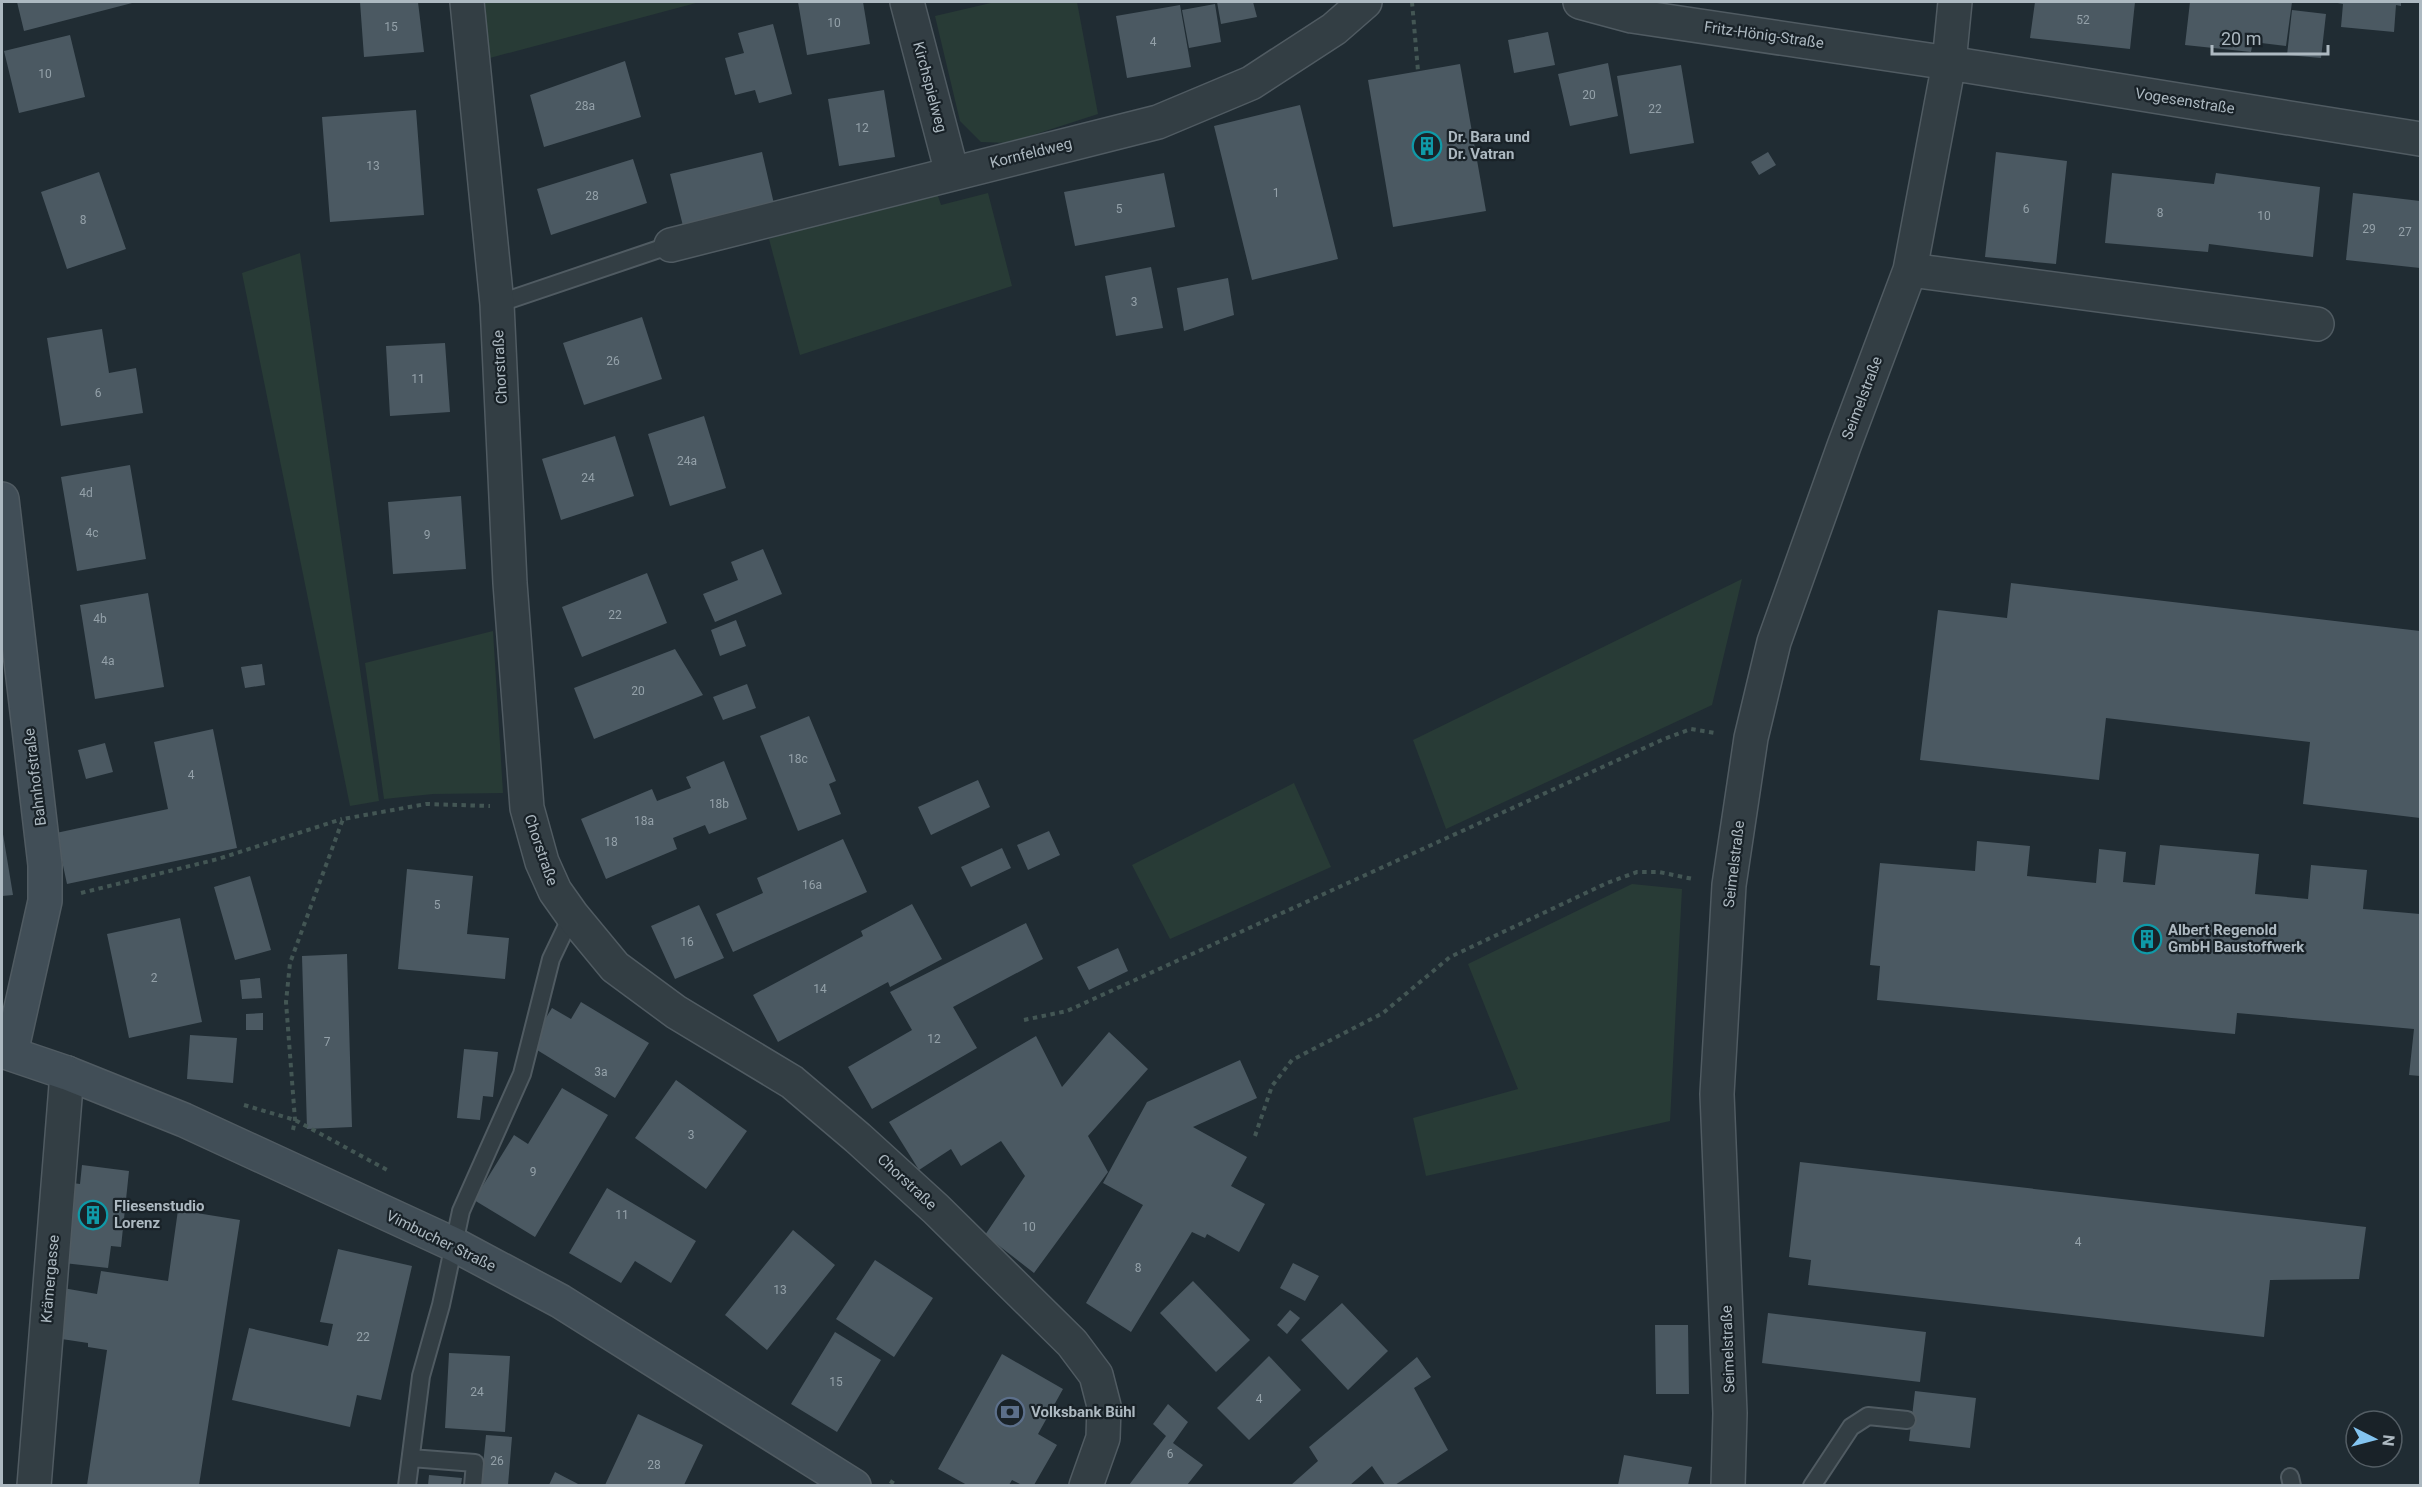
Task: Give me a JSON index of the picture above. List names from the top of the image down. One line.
{"streets":{"street":["Fritz-Hönig-Straße","Kirchspielweg","Vogesenstraße","Kornfeldweg","Chorstraße","Seimelstraße","Bahnhofstraße","Vimbucher Straße","Krämergasse"]},"crossings":[["Fritz-Hönig-Straße","Vogesenstraße"],["Fritz-Hönig-Straße","Seimelstraße"],["Kirchspielweg","Kornfeldweg"],["Vogesenstraße","Seimelstraße"],["Bahnhofstraße","Vimbucher Straße"],["Vimbucher Straße","Krämergasse"]],"places":{"building":["Dr. Bara und Dr. Vatran","Albert Regenold GmbH Baustoffwerk","Fliesenstudio Lorenz"],"bank":["Volksbank Bühl"]},"house_numbers":["52","10","15","4","10","20","28a","22","12","13","1","28","5","6","8","10","8","29","27","3","26","11","6","24a","24","4d","4c","9","22","4b","4a","20","18c","4","18b","18a","18","16a","5","16","2","14","12","7","3a","3","9","11","10","4","8","13","22","15","24","4","6","26","28"],"scale_bar":"20 m","north":"right"}
